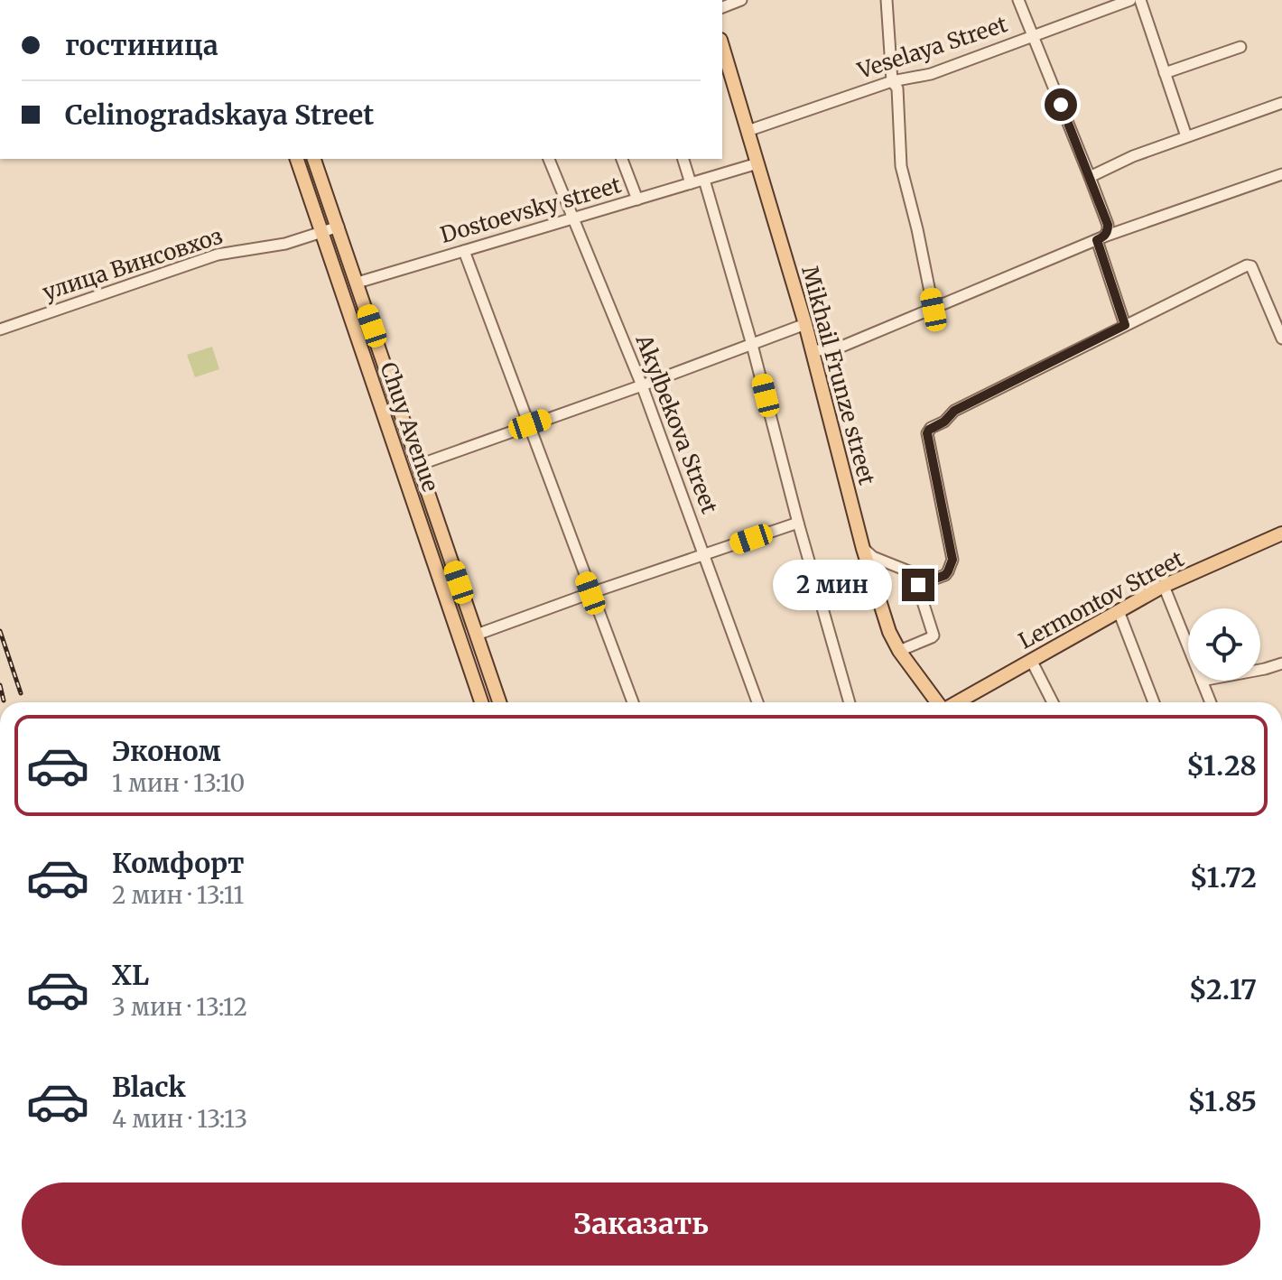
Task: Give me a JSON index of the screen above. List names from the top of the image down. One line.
{"streets":{"main road":["Mikhail Frunze street","Chuy Avenue","Lermontov Street"],"street":["Veselaya Street","Dostoevsky street","улица Винсовхоз","Akylbekova Street"]},"crossings":[["Veselaya Street","Mikhail Frunze street"],["Dostoevsky street","Mikhail Frunze street"],["Dostoevsky street","Akylbekova Street"],["Dostoevsky street","Chuy Avenue"],["улица Винсовхоз","Chuy Avenue"]],"page":{"banner":["гостиница","Celinogradskaya Street"],"bubble":"2 мин","list":[{"name":"Эконом","note":"1 мин · 13:10","value":"$1.28"},{"name":"Комфорт","note":"2 мин · 13:11","value":"$1.72"},{"name":"XL","note":"3 мин · 13:12","value":"$2.17"},{"name":"Black","note":"4 мин · 13:13","value":"$1.85"}],"buttons":"Заказать"}}
